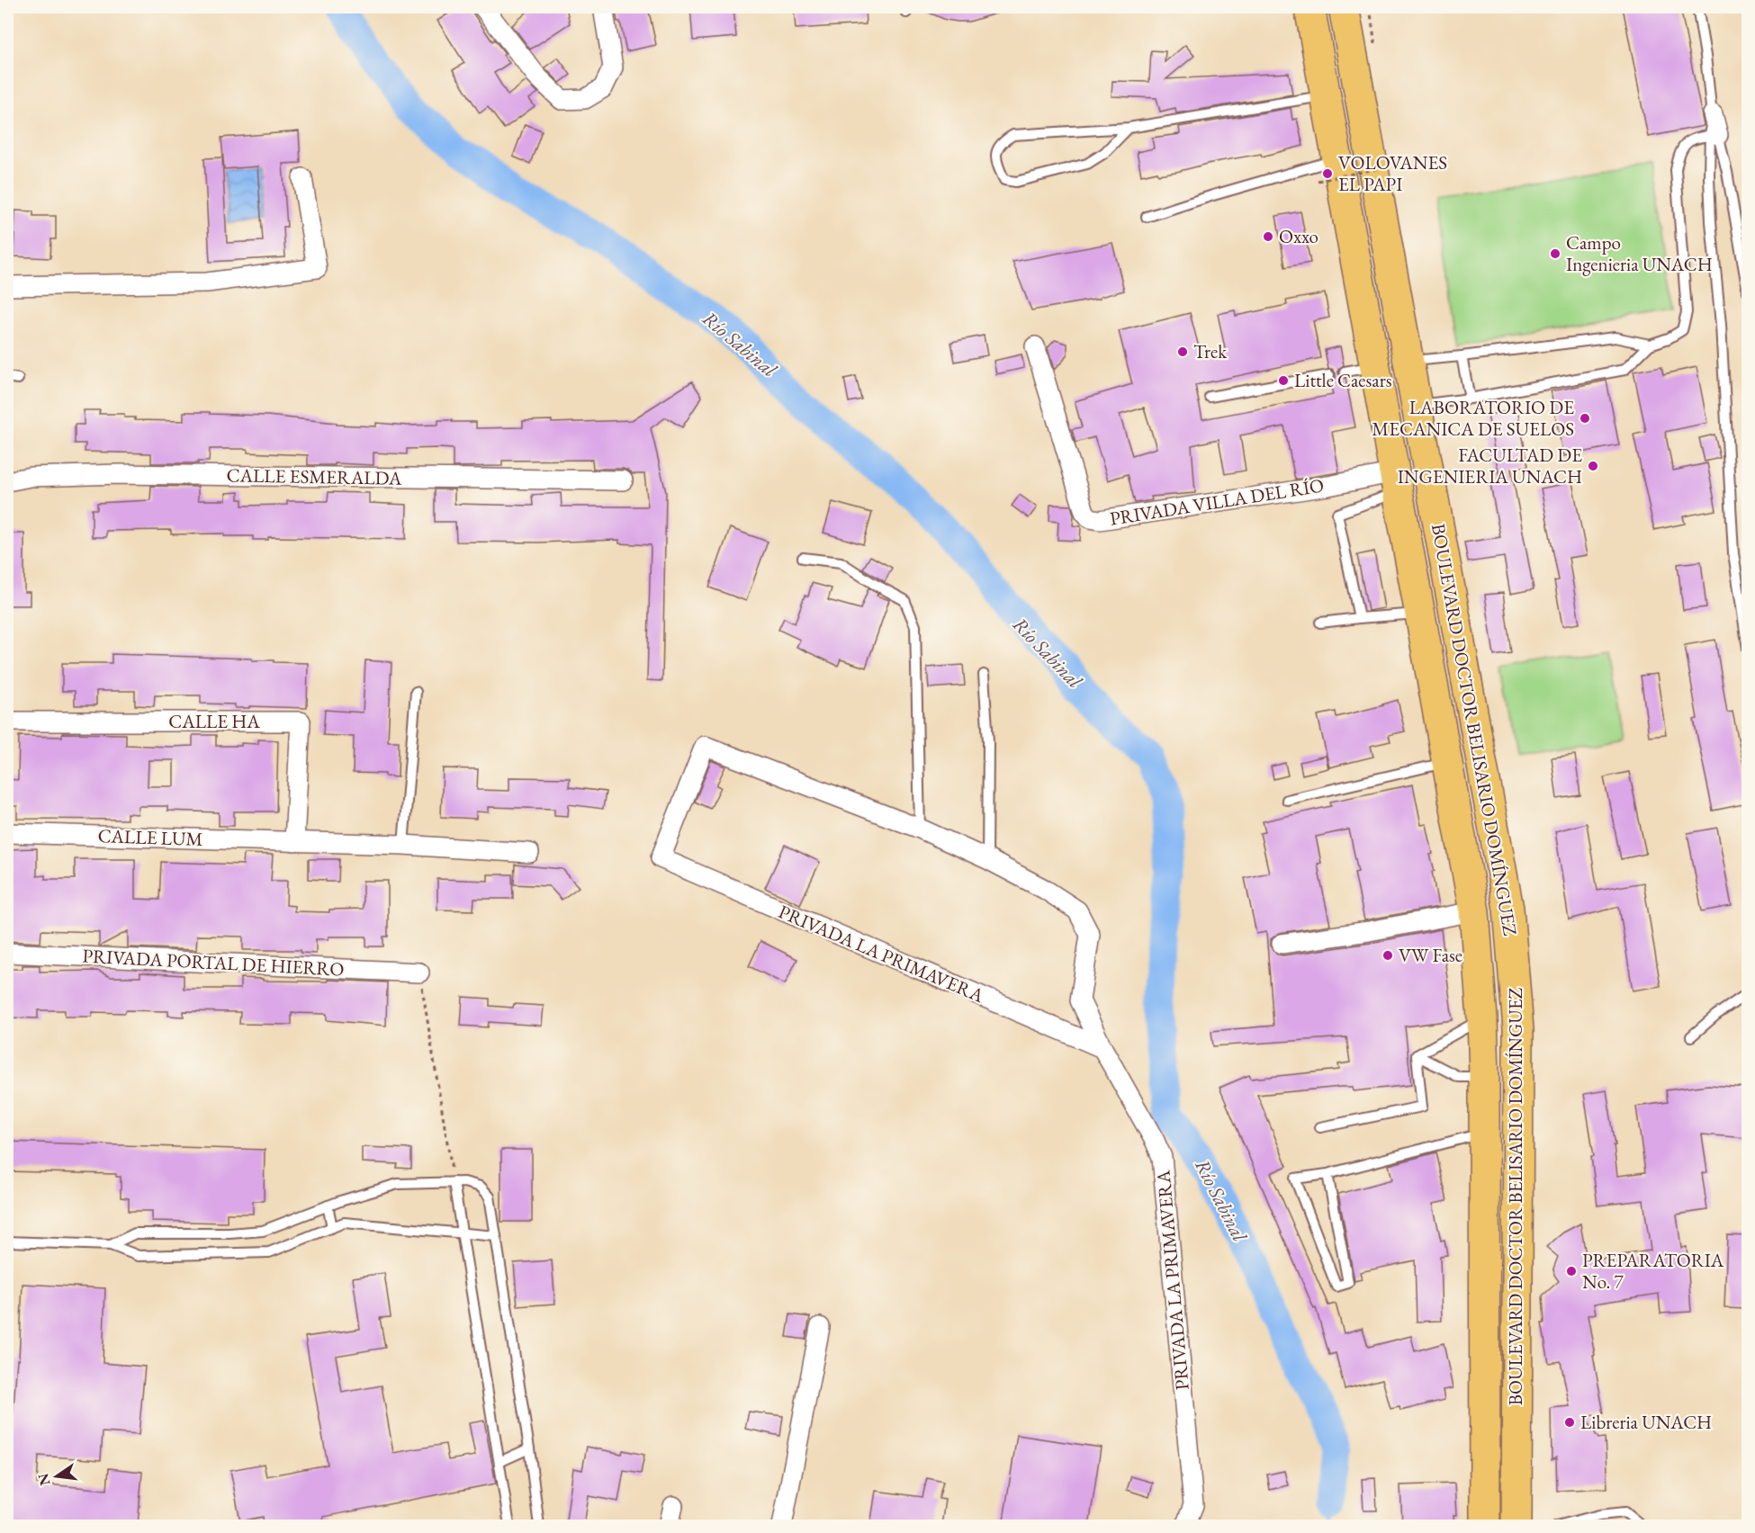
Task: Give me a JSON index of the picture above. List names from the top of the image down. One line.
{"streets":{"main road":["BOULEVARD DOCTOR BELISARIO DOMÍNGUEZ"],"street":["CALLE ESMERALDA","PRIVADA VILLA DEL RÍO","CALLE HA","CALLE LUM","PRIVADA LA PRIMAVERA","PRIVADA PORTAL DE HIERRO"]},"crossings":[["PRIVADA VILLA DEL RÍO","BOULEVARD DOCTOR BELISARIO DOMÍNGUEZ"],["CALLE HA","CALLE LUM"]],"water":["Río Sabinal"],"places":["VOLOVANES EL PAPI","Oxxo","Campo Ingenieria UNACH","Trek","Little Caesars","LABORATORIO DE MECANICA DE SUELOS","FACULTAD DE INGENIERIA UNACH","VW Fase","PREPARATORIA No. 7","Libreria UNACH"],"north":"left"}
